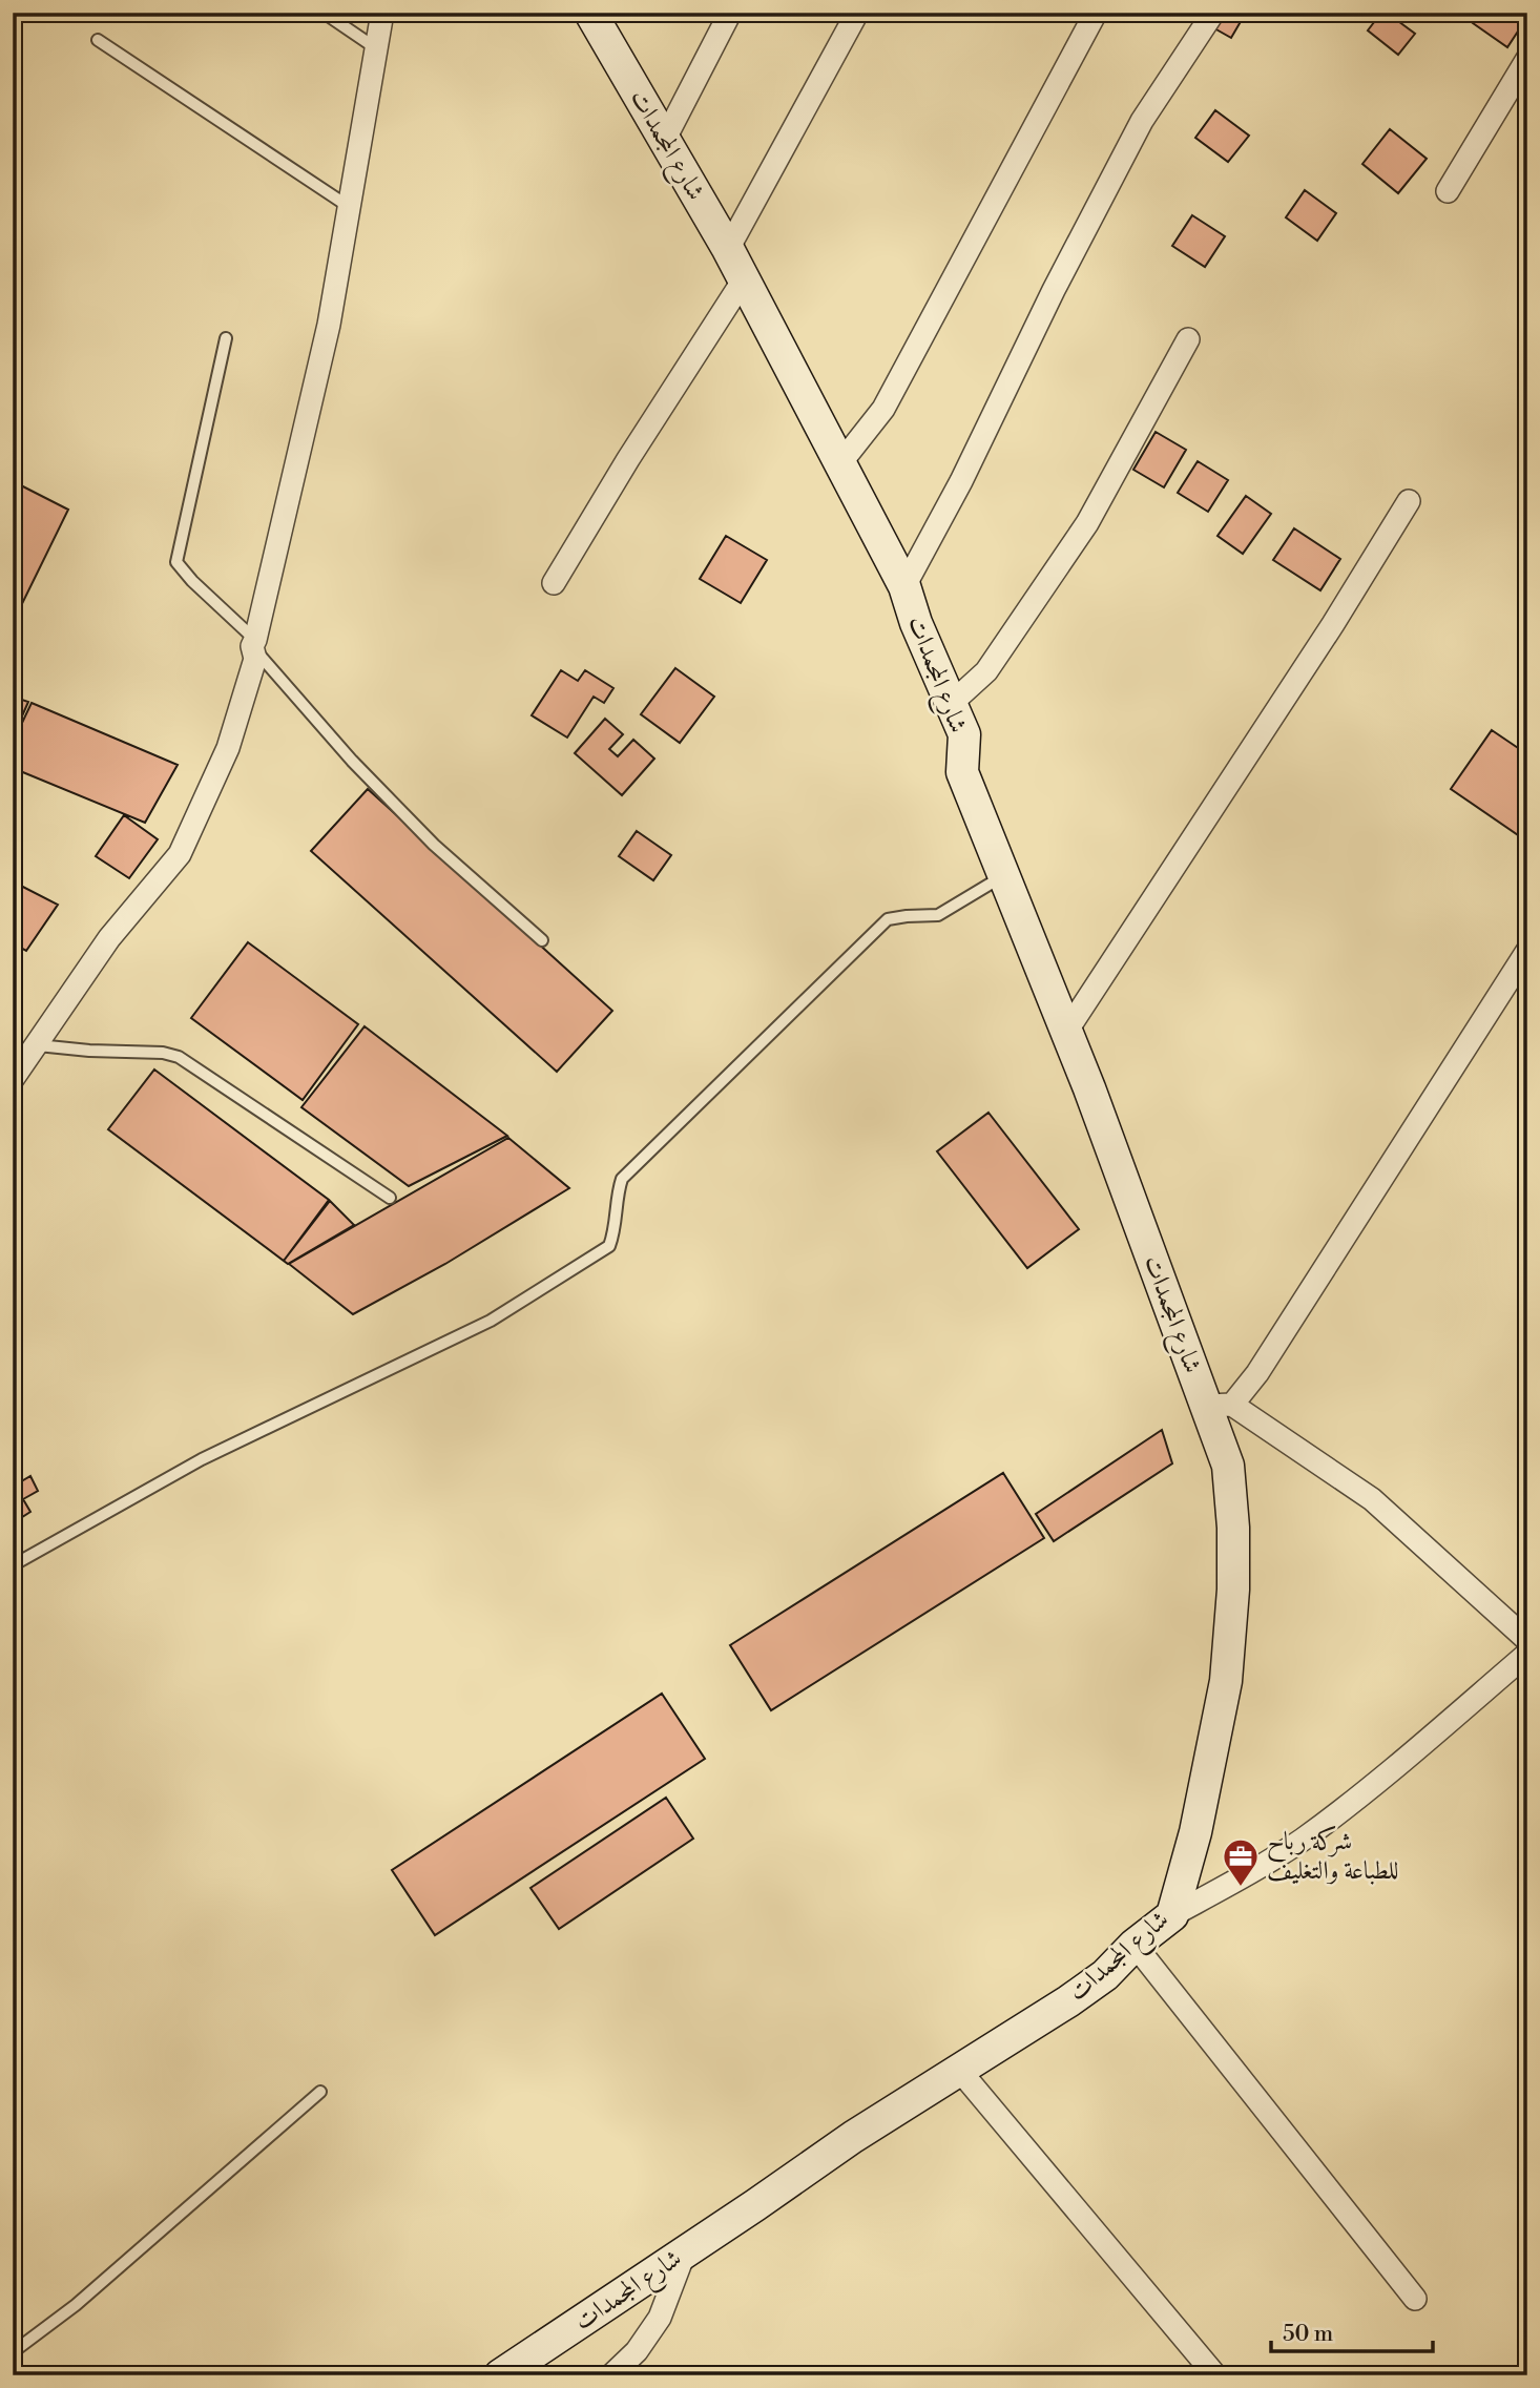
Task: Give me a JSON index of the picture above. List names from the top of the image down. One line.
{"streets":{"main road":["شارع المجمدات"]},"places":{"office":["شركة رباح للطباعة والتغليف"]},"scale_bar":"50 m"}
